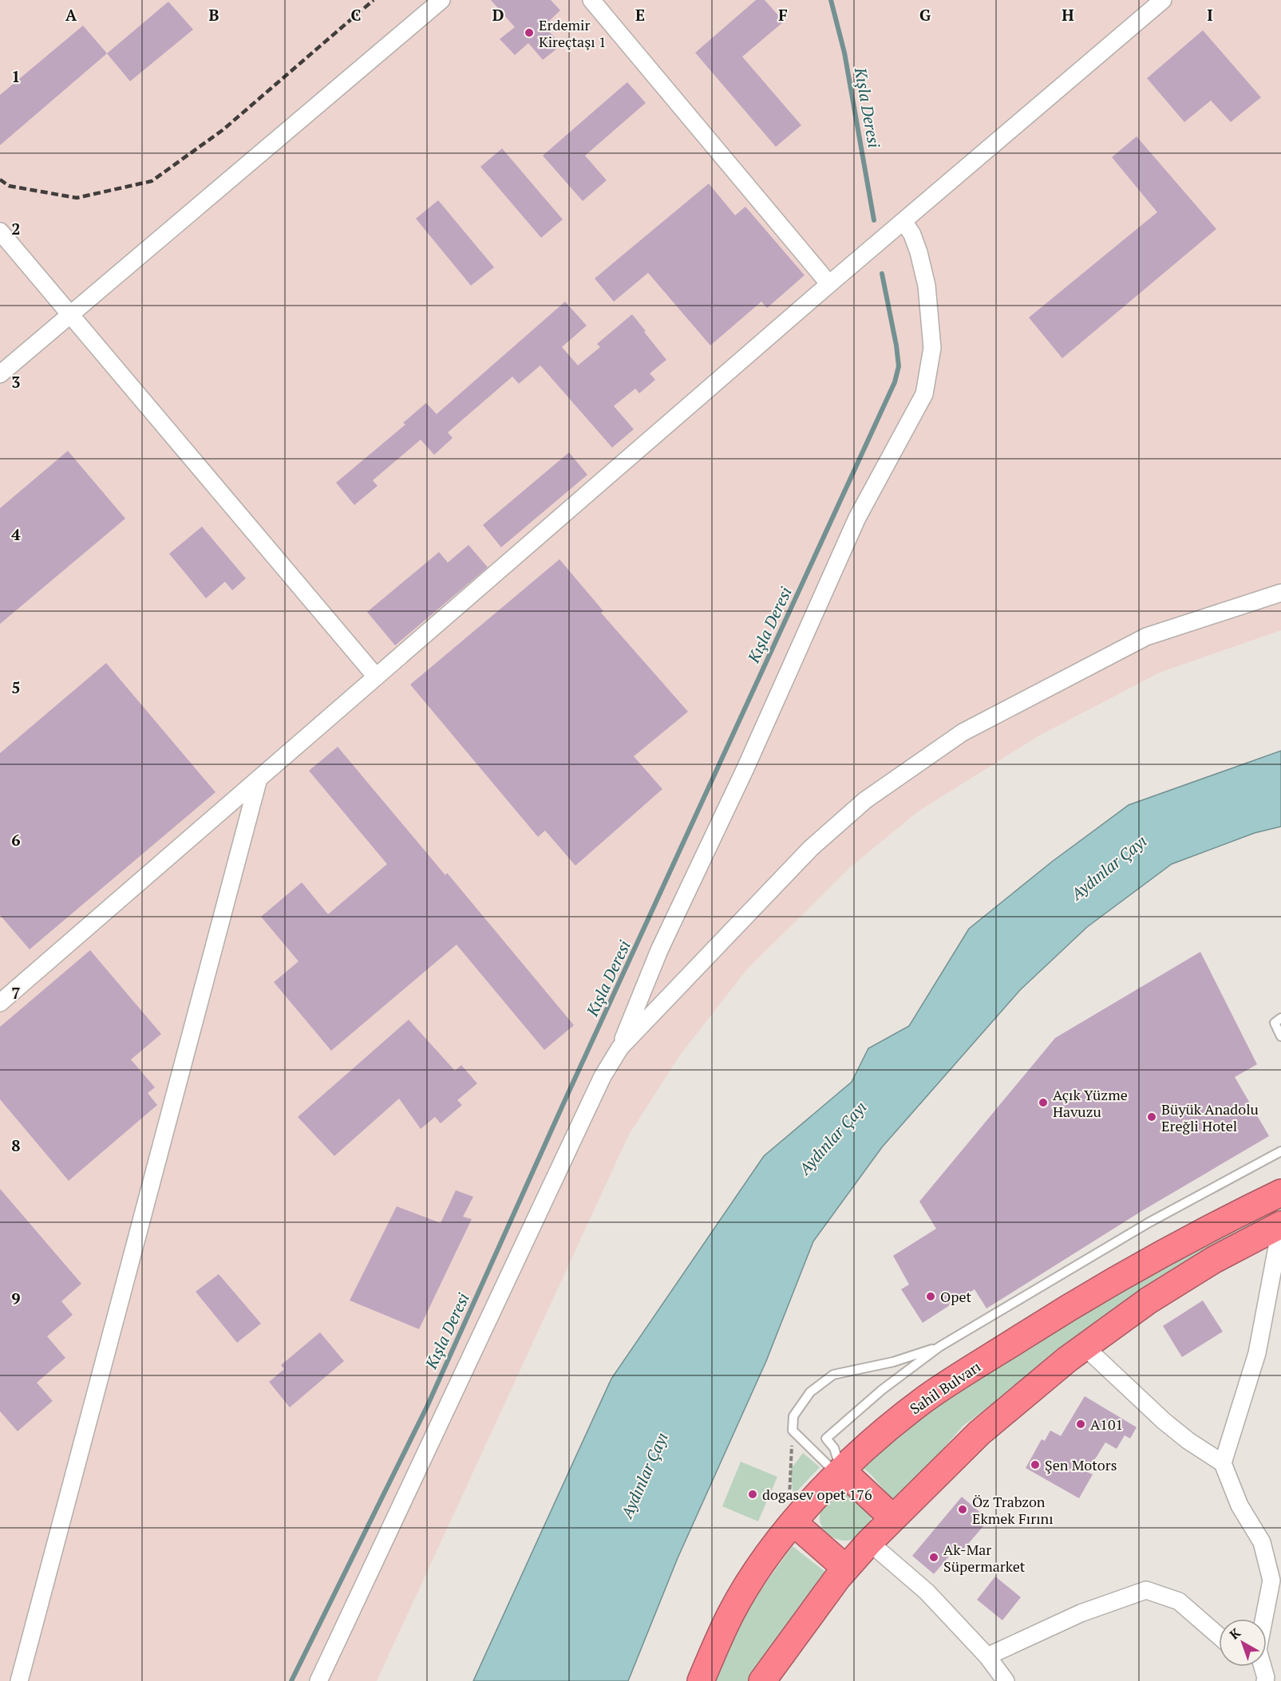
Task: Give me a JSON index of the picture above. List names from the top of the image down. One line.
{"streets":{"highway":["Sahil Bulvarı"]},"water":["Kışla Deresi","Aydınlar Çayı"],"places":["Erdemir Kireçtaşı 1","Açık Yüzme Havuzu","Büyük Anadolu Ereğli Hotel","Opet","A101","Şen Motors","dogasev opet 176","Öz Trabzon Ekmek Fırını","Ak-Mar Süpermarket"],"north":"top left","grid":{"columns":["A","B","C","D","E","F","G","H","I"],"rows":["1","2","3","4","5","6","7","8","9"]}}
